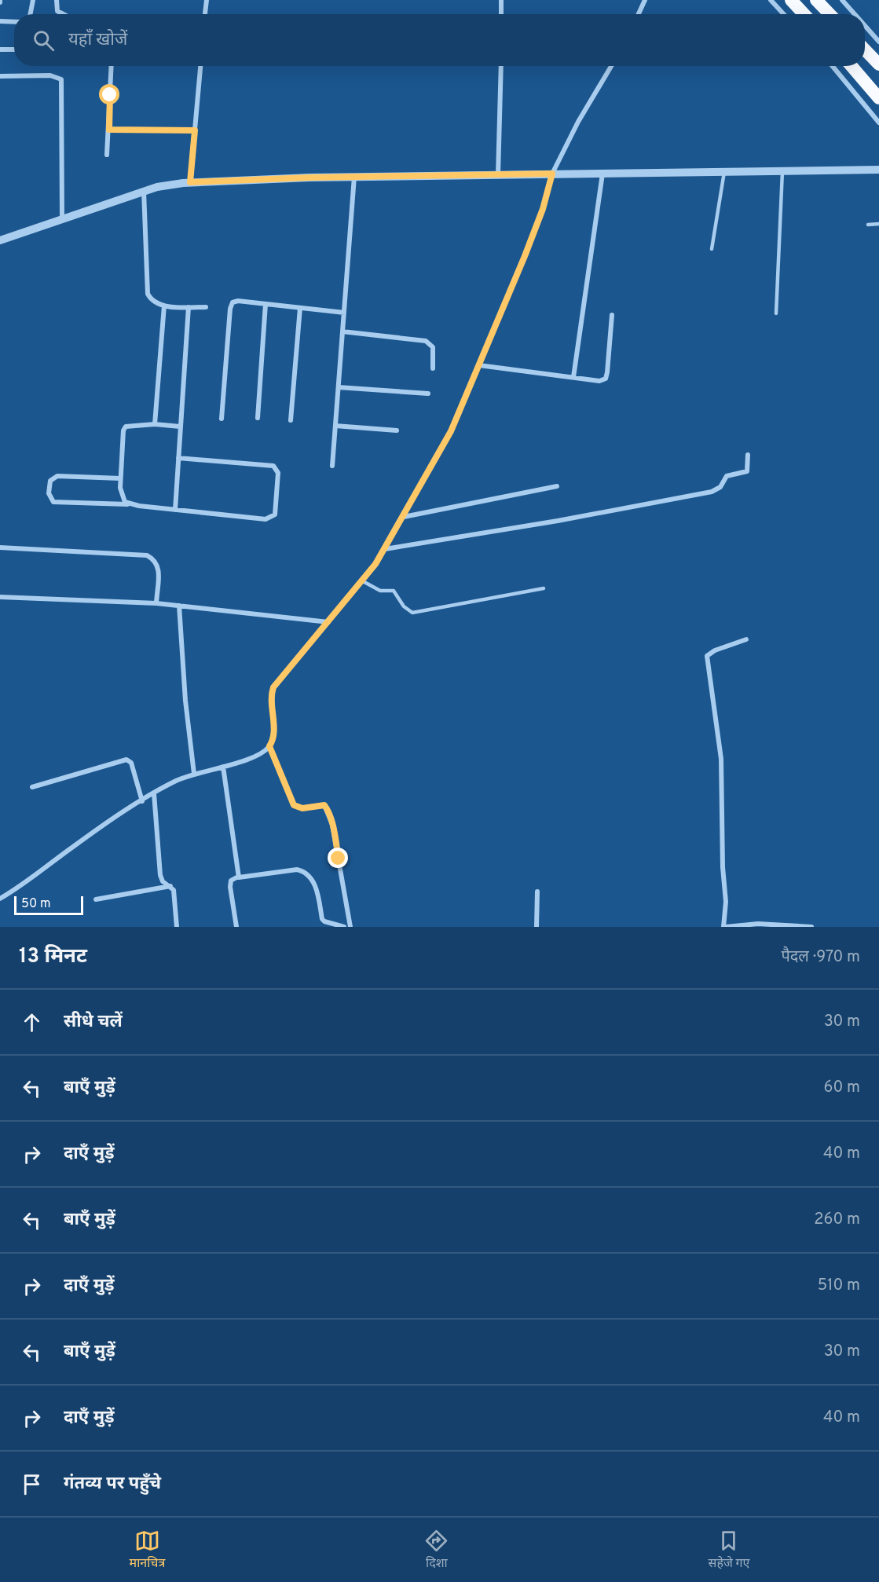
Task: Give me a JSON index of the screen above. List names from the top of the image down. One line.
{"scale_bar":"50 m","page":{"search":"यहाँ खोजें","scale":"50 m","heading":["13 मिनट","पैदल · 970 m"],"list":[["सीधे चलें","30 m"],["बाएँ मुड़ें","60 m"],["दाएँ मुड़ें","40 m"],["बाएँ मुड़ें","260 m"],["दाएँ मुड़ें","510 m"],["बाएँ मुड़ें","30 m"],["दाएँ मुड़ें","40 m"],"गंतव्य पर पहुँचे"],"nav":["मानचित्र","दिशा","सहेजे गए"]}}
